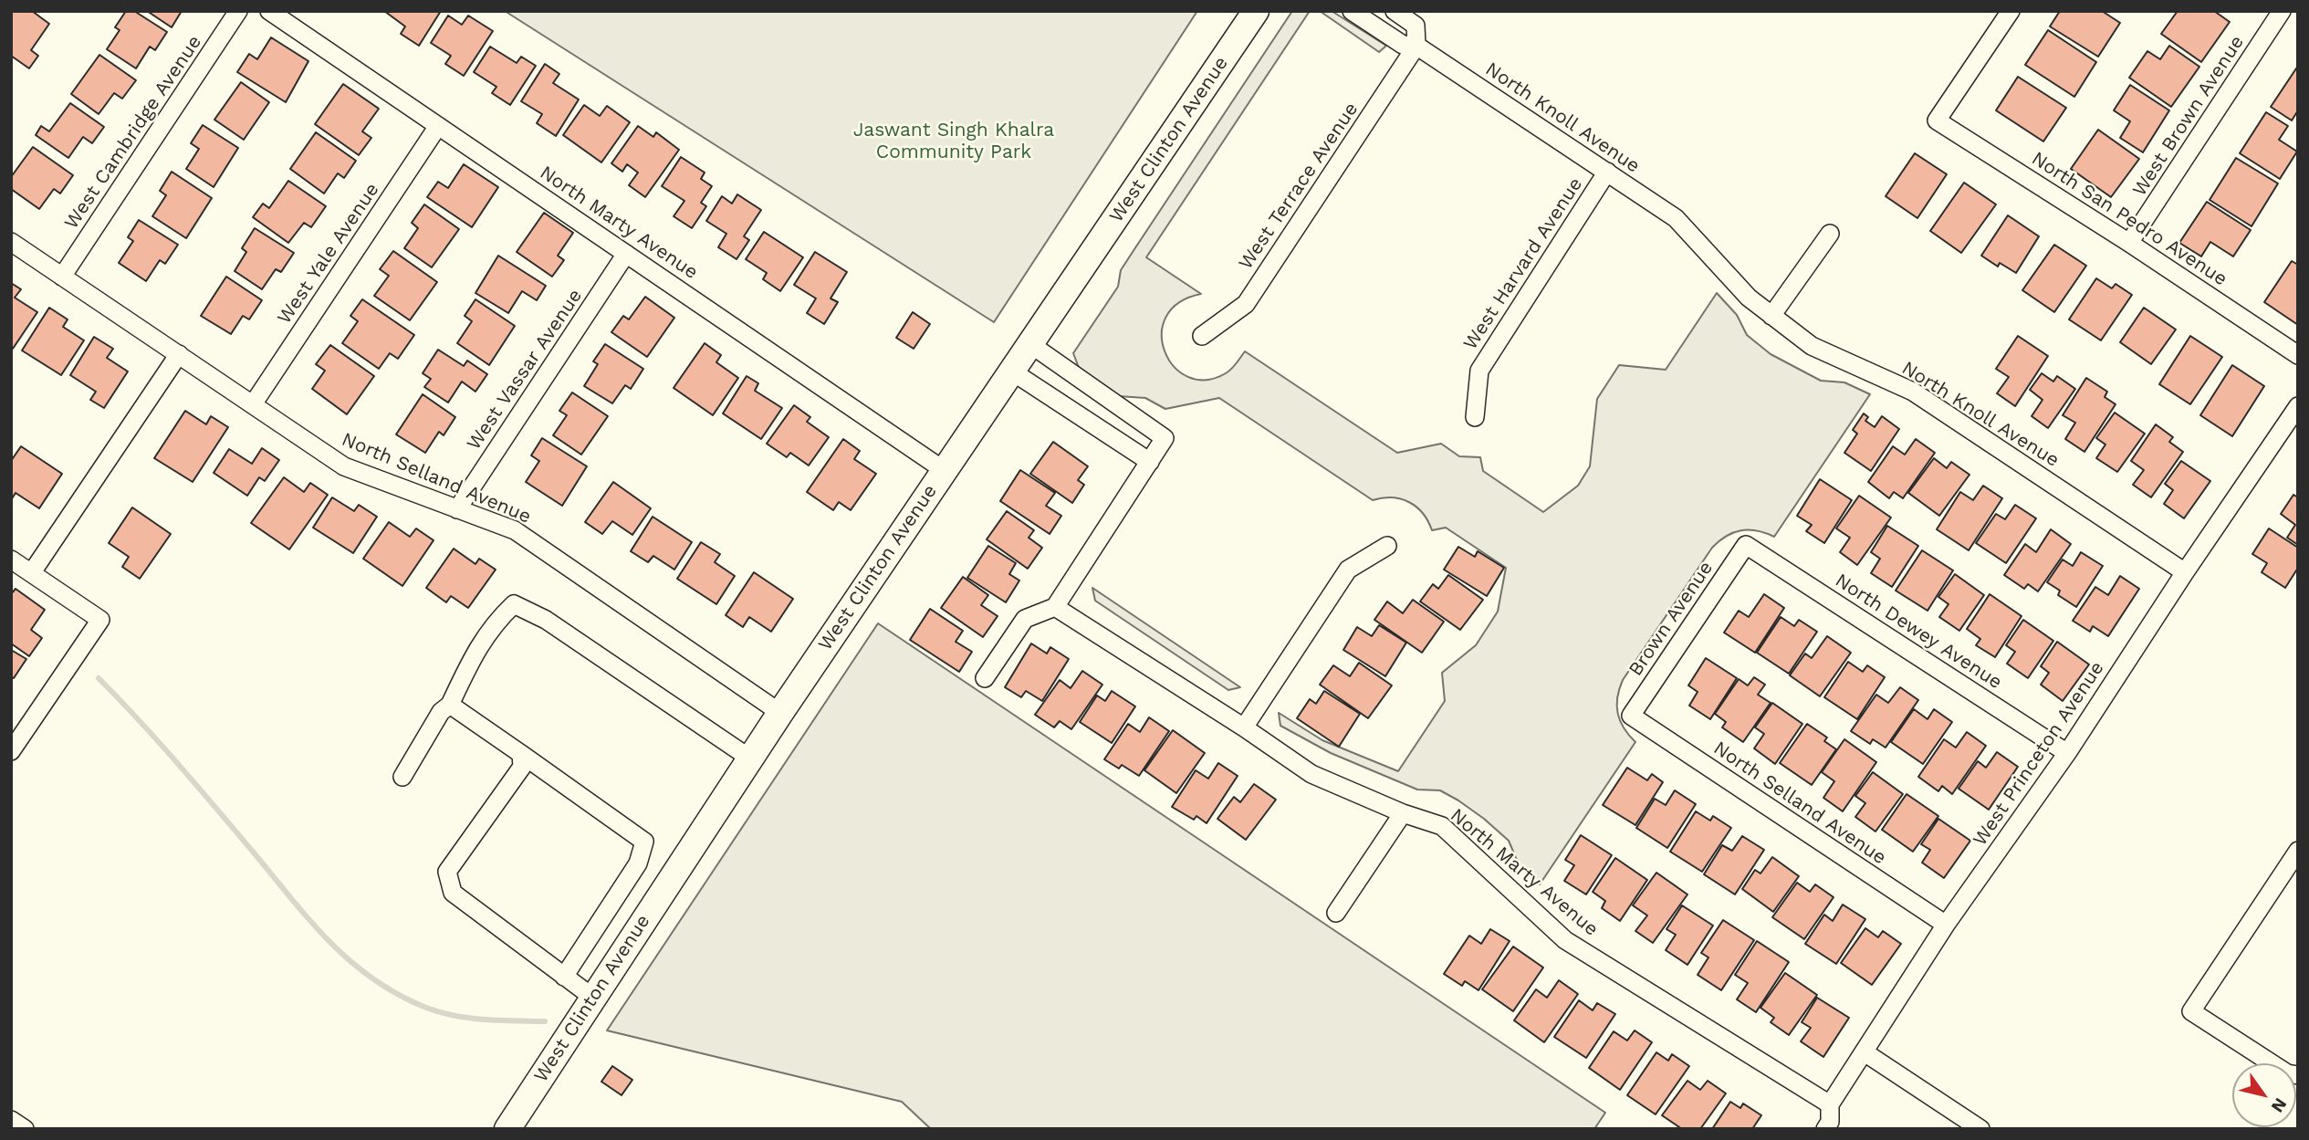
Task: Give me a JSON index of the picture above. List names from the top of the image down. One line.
{"streets":{"main road":["West Clinton Avenue"],"street":["West Brown Avenue","North Knoll Avenue","West Cambridge Avenue","West Terrace Avenue","North San Pedro Avenue","North Marty Avenue","West Yale Avenue","West Harvard Avenue","West Vassar Avenue","North Selland Avenue","Brown Avenue","North Dewey Avenue","West Princeton Avenue"]},"crossings":[["West Brown Avenue","North San Pedro Avenue"],["North Knoll Avenue","West Terrace Avenue"],["North Knoll Avenue","West Harvard Avenue"],["North Knoll Avenue","West Princeton Avenue"],["West Cambridge Avenue","North Selland Avenue"],["West Clinton Avenue","North Marty Avenue"],["West Clinton Avenue","North Selland Avenue"],["North Marty Avenue","West Yale Avenue"],["North Marty Avenue","West Vassar Avenue"],["North Marty Avenue","West Princeton Avenue"],["West Yale Avenue","North Selland Avenue"],["West Vassar Avenue","North Selland Avenue"],["North Selland Avenue","Brown Avenue"],["North Selland Avenue","West Princeton Avenue"],["Brown Avenue","North Dewey Avenue"],["North Dewey Avenue","West Princeton Avenue"]],"parks":["Jaswant Singh Khalra Community Park"],"north":"bottom right"}
